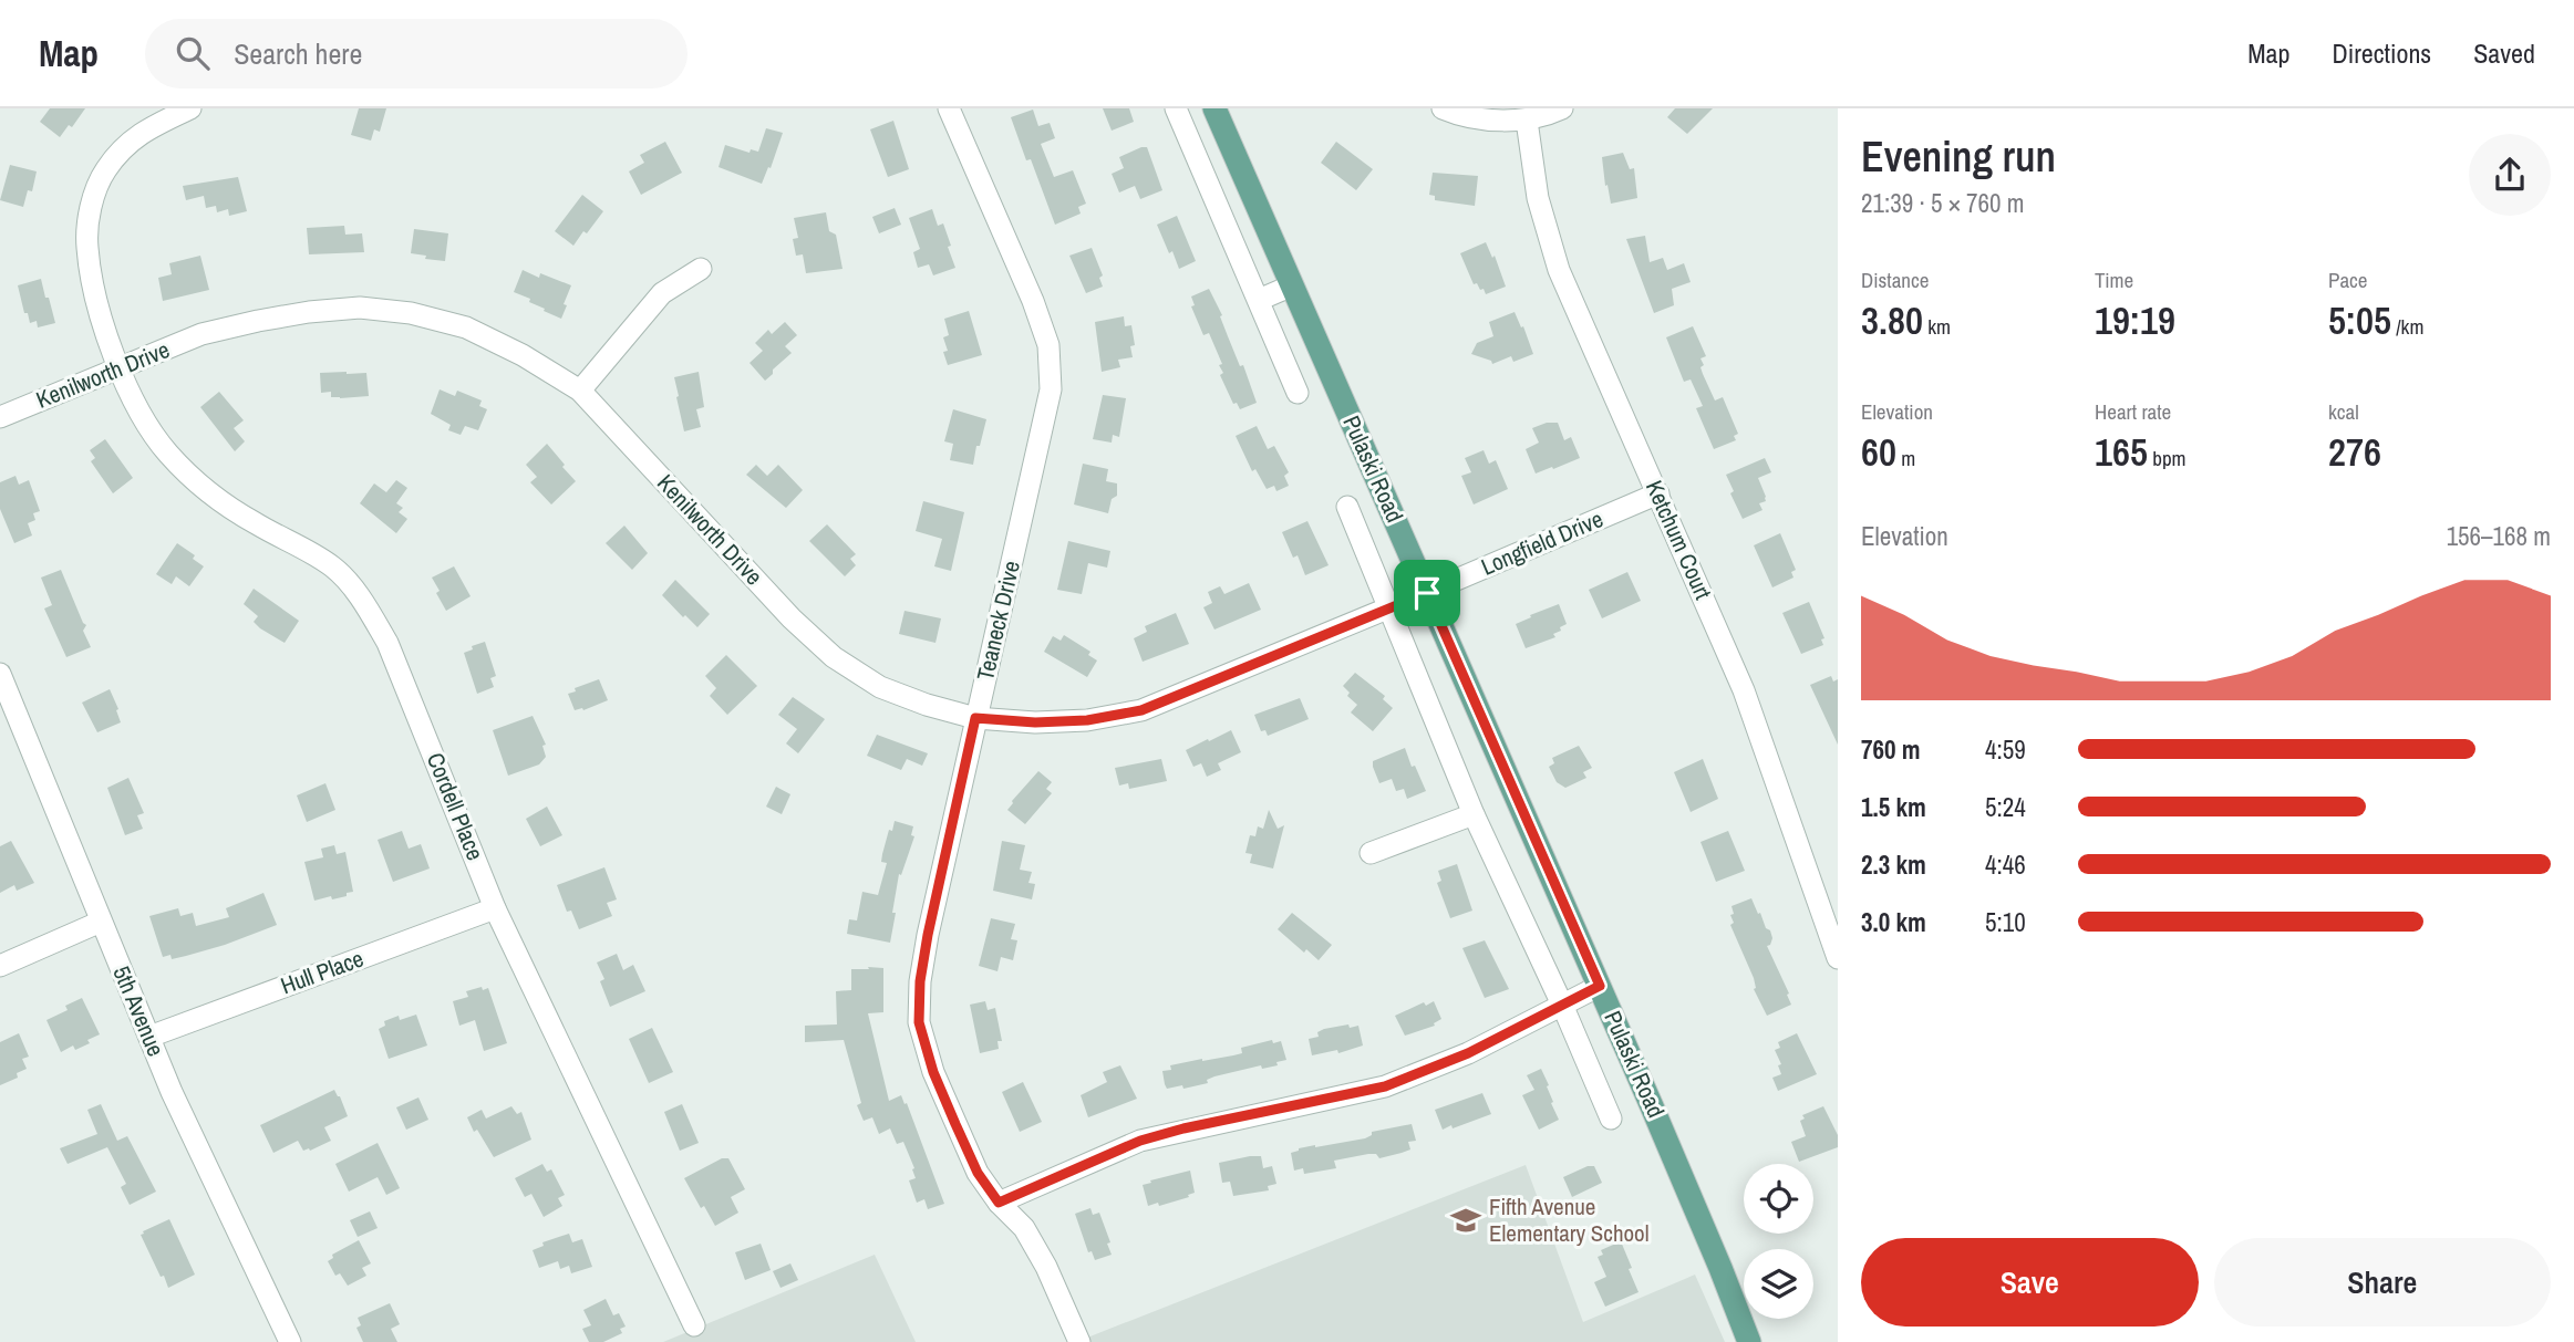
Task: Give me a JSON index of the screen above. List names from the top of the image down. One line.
{"streets":{"main road":["Pulaski Road"],"street":["Kenilworth Drive","Ketchum Court","Longfield Drive","Teaneck Drive","Cordell Place","Hull Place","5th Avenue"]},"crossings":[["Kenilworth Drive","Pulaski Road"],["Kenilworth Drive","Longfield Drive"],["Kenilworth Drive","Teaneck Drive"],["Kenilworth Drive","Cordell Place"],["Pulaski Road","Longfield Drive"],["Ketchum Court","Longfield Drive"],["Cordell Place","Hull Place"],["Hull Place","5th Avenue"]],"places":{"school or university":["Fifth Avenue Elementary School"]},"page":{"header":"Map","search":"Search here","nav":["Map","Directions","Saved"],"heading":["Evening run","21:39 · 5 × 760 m"],"stats":[["Distance","3.80 km"],["Time","19:19"],["Pace","5:05 /km"],["Elevation","60 m"],["Heart rate","165 bpm"],["kcal","276"]],"chart":["Elevation","156–168 m"],"list":[{"name":"760 m","note":"4:59"},{"name":"1.5 km","note":"5:24"},{"name":"2.3 km","note":"4:46"},{"name":"3.0 km","note":"5:10"}],"buttons":["Save","Share"]}}
